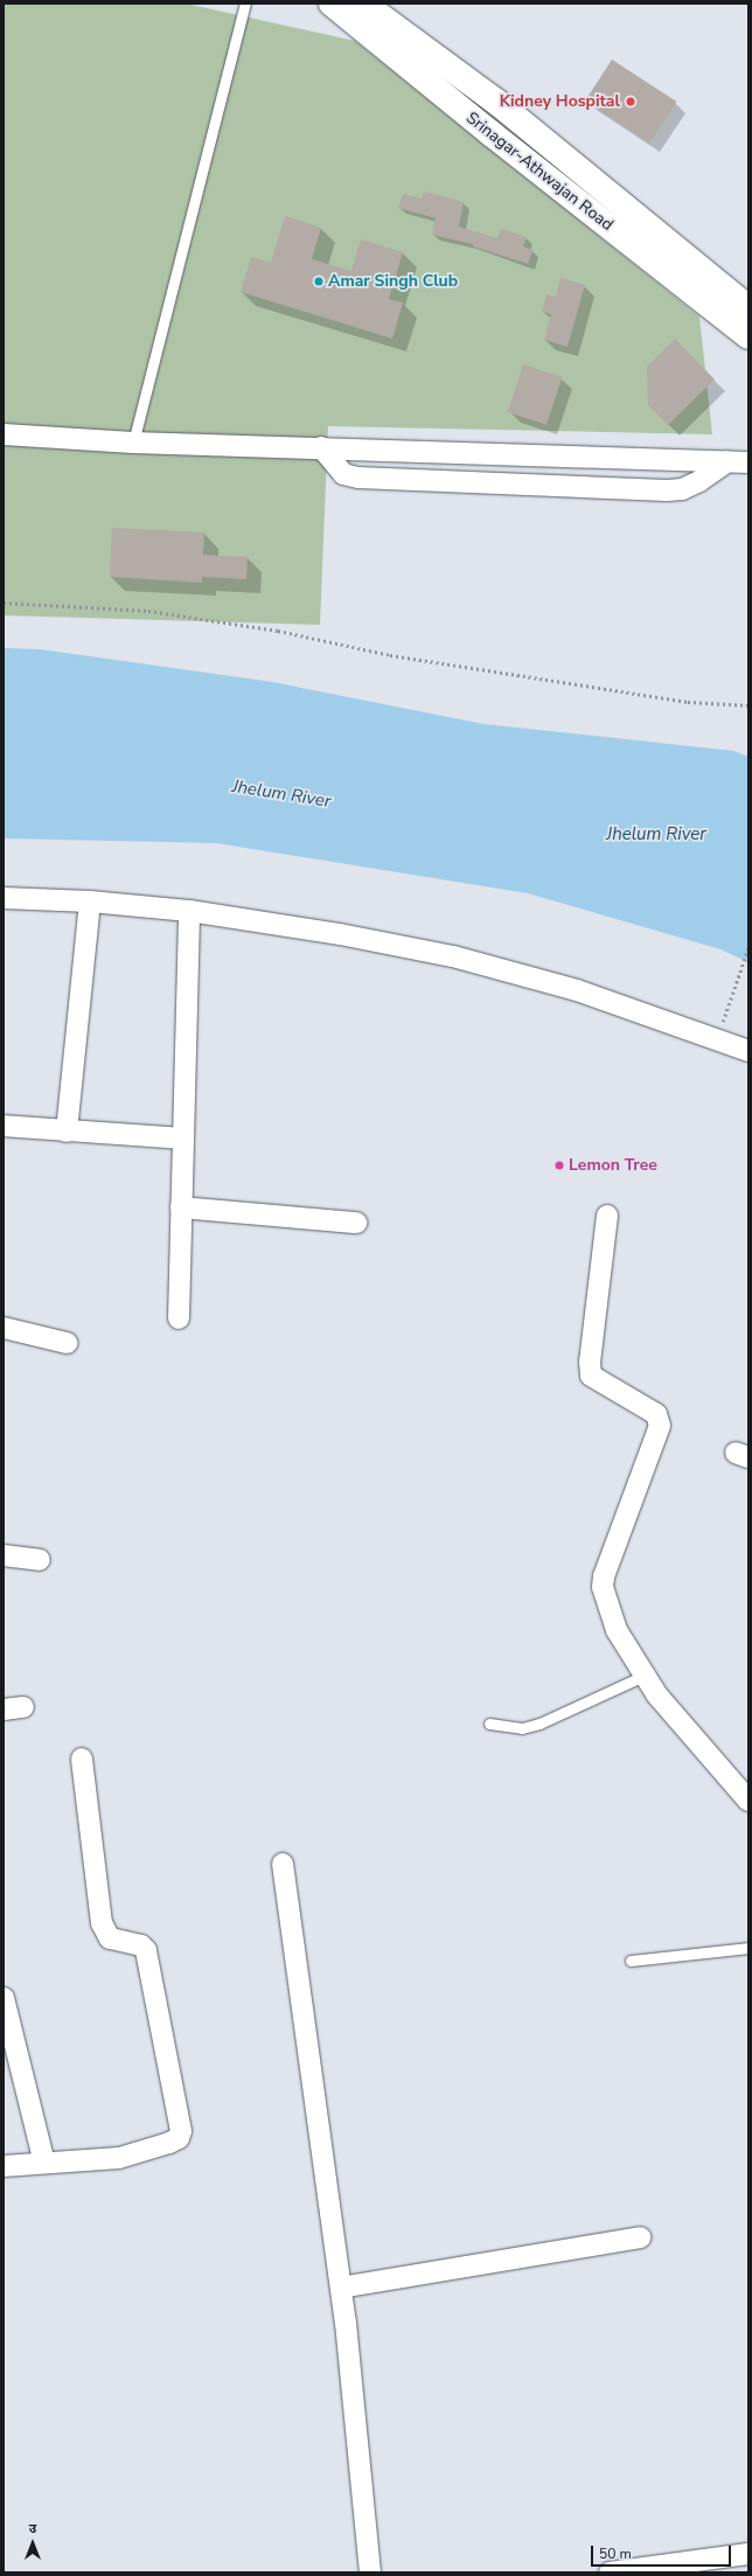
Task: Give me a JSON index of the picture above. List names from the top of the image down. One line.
{"streets":{"highway":["Srinagar-Athwajan Road"]},"water":["Jhelum River"],"places":["Kidney Hospital","Amar Singh Club","Lemon Tree"],"scale_bar":"50 m","north":"top"}
